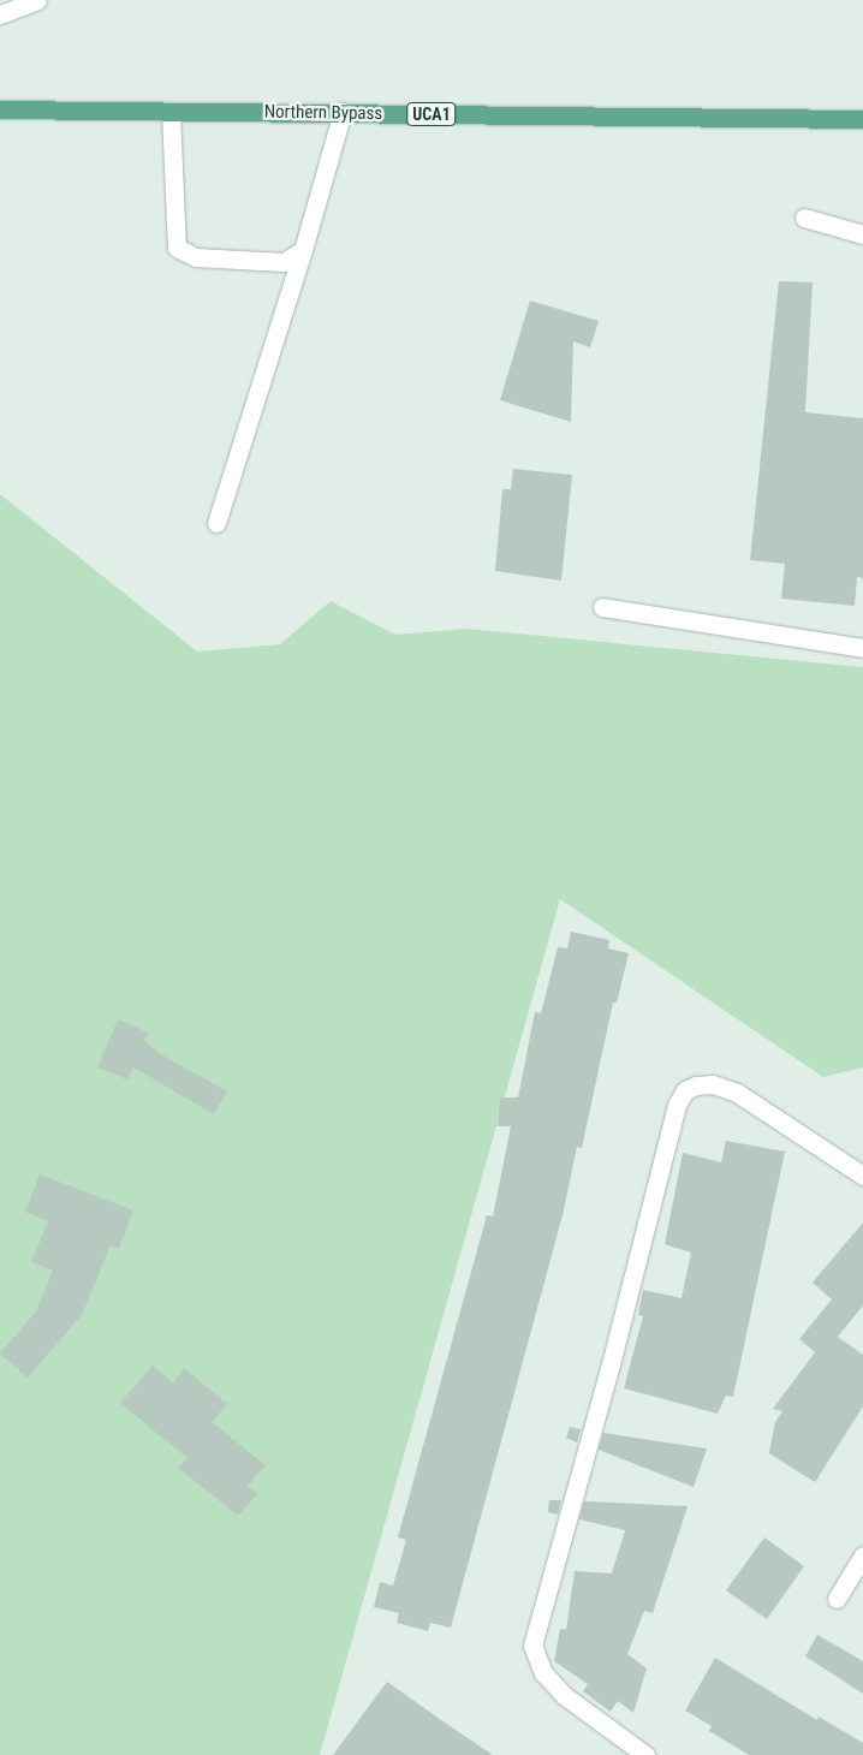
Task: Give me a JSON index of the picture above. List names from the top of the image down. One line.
{"streets":{"main road":["Northern Bypass","UCA1"]}}
